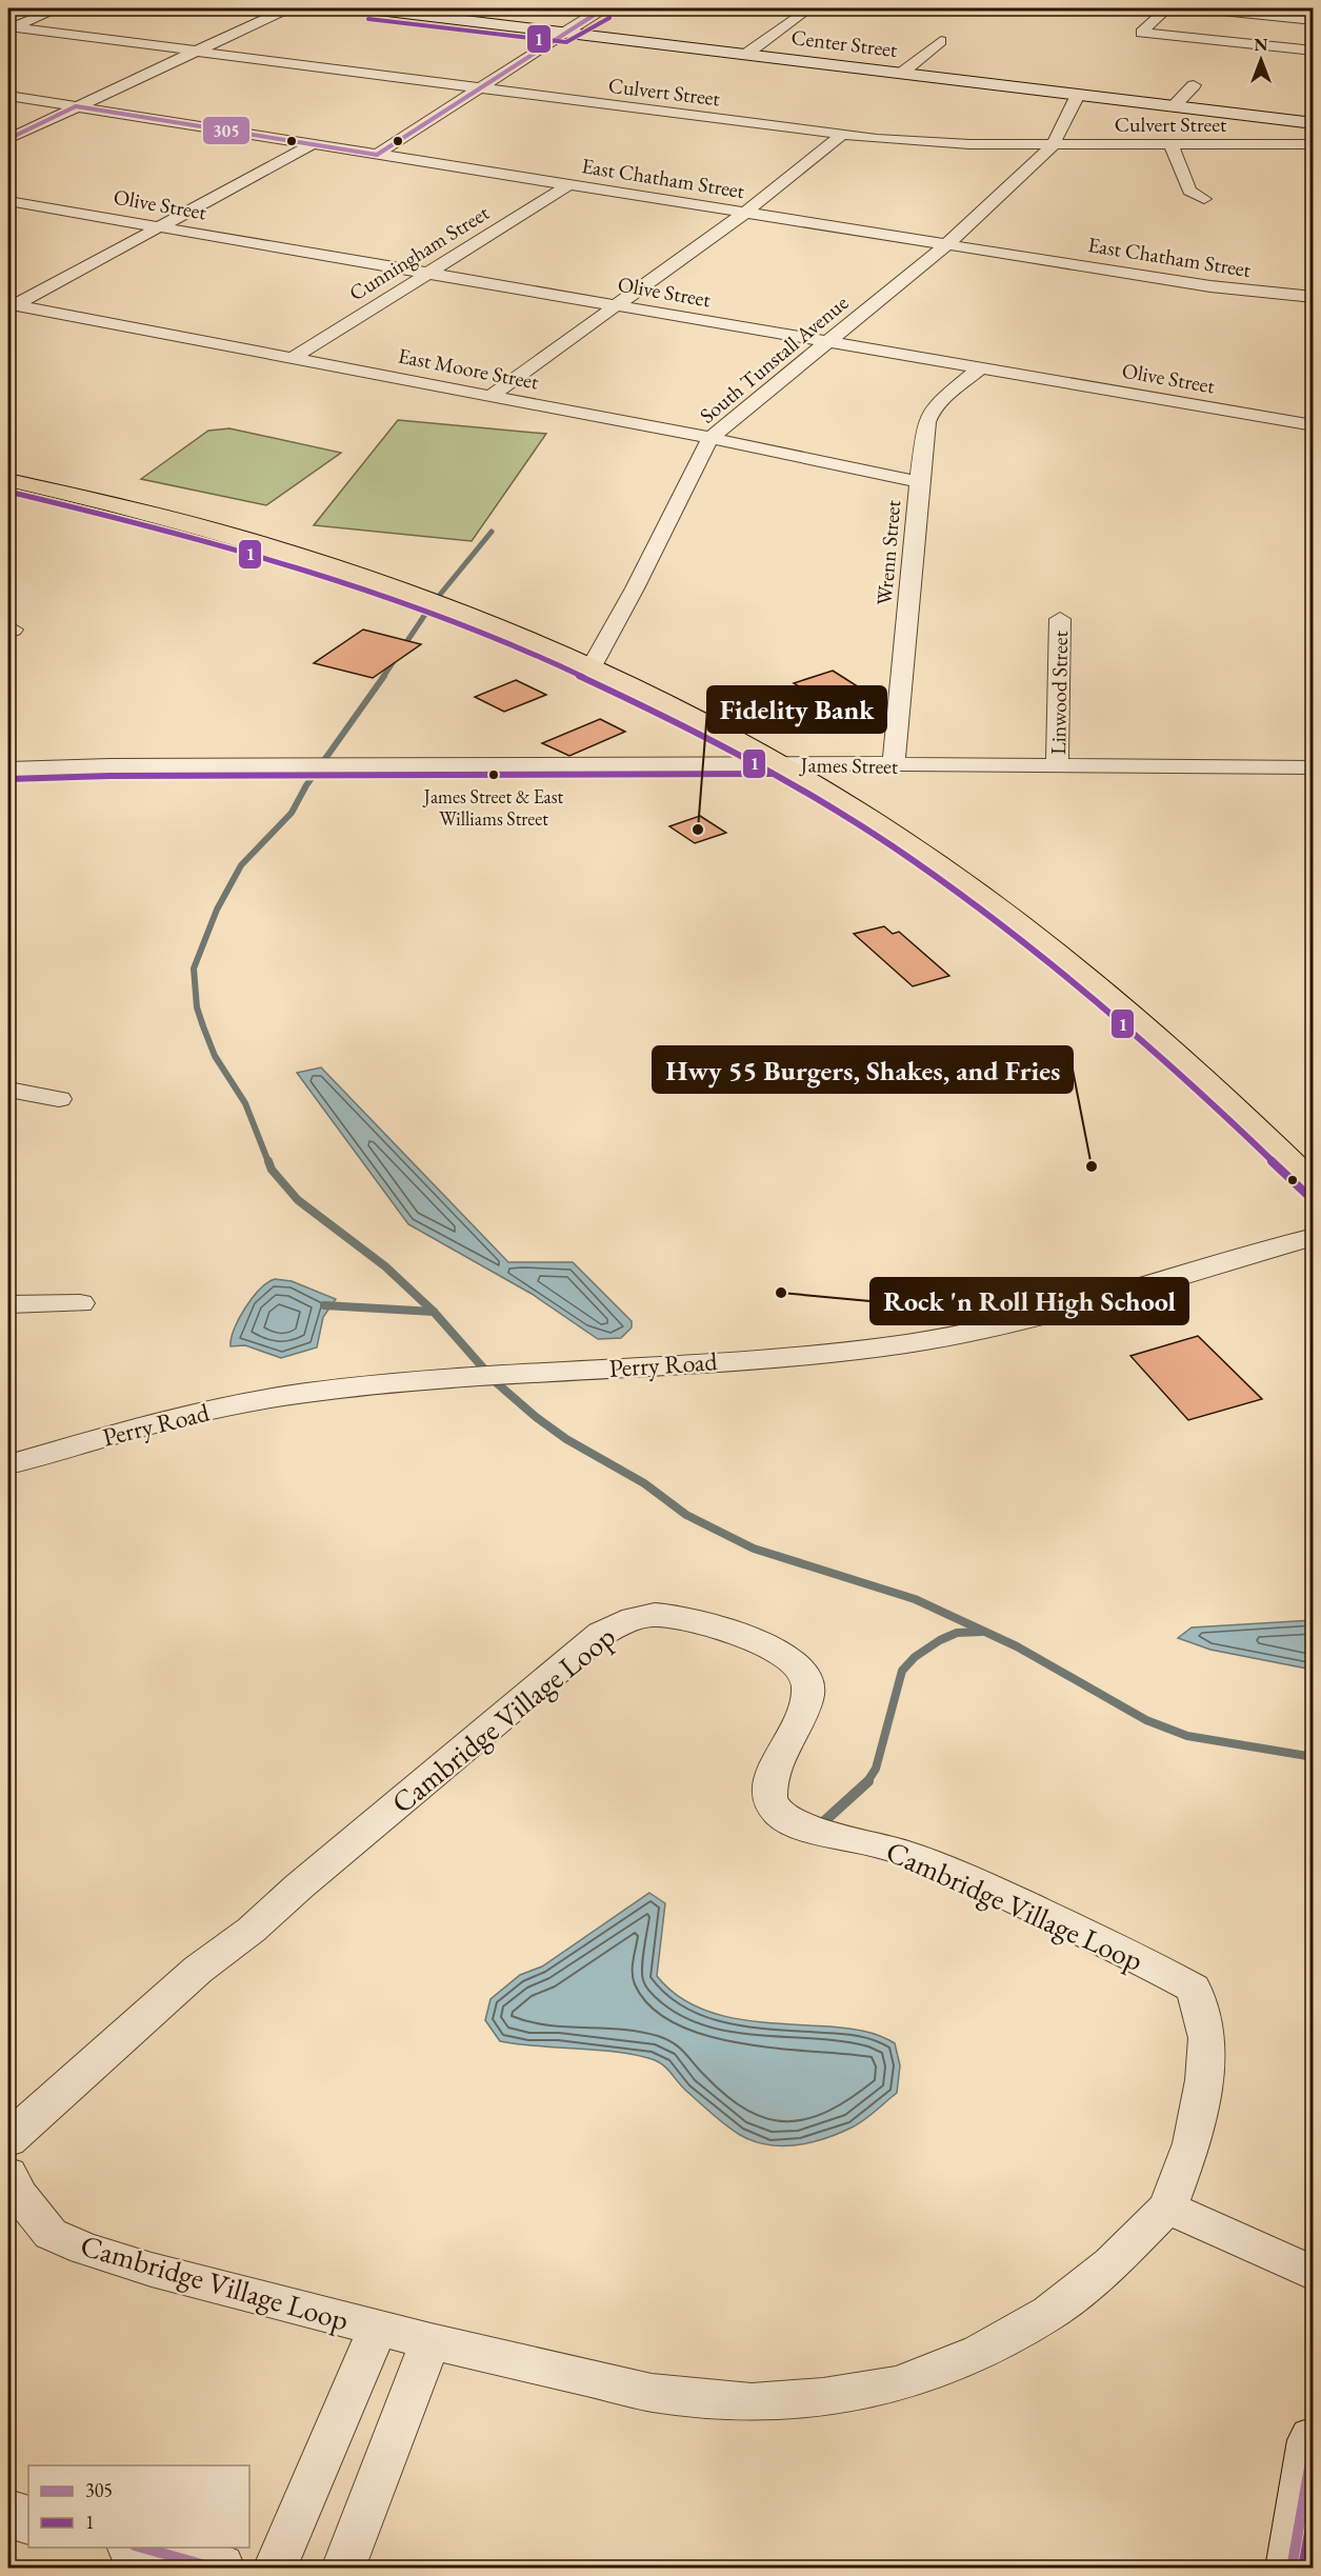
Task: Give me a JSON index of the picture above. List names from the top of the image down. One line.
{"streets":{"main road":["Center Street"],"street":["Culvert Street","East Chatham Street","Olive Street","Cunningham Street","South Tunstall Avenue","East Moore Street","Wrenn Street","Linwood Street","James Street","Perry Road","Cambridge Village Loop"]},"crossings":[["Culvert Street","South Tunstall Avenue"],["East Chatham Street","Cunningham Street"],["East Chatham Street","South Tunstall Avenue"],["Olive Street","Cunningham Street"],["Olive Street","South Tunstall Avenue"],["Olive Street","Wrenn Street"],["Cunningham Street","East Moore Street"],["South Tunstall Avenue","East Moore Street"],["East Moore Street","Wrenn Street"],["Wrenn Street","James Street"],["Linwood Street","James Street"]],"places":["James Street & East Williams Street","Fidelity Bank","Hwy 55 Burgers, Shakes, and Fries","Rock 'n Roll High School"],"lines":["transit line 305","transit line 1"],"legend":["305","1"],"north":"top"}
